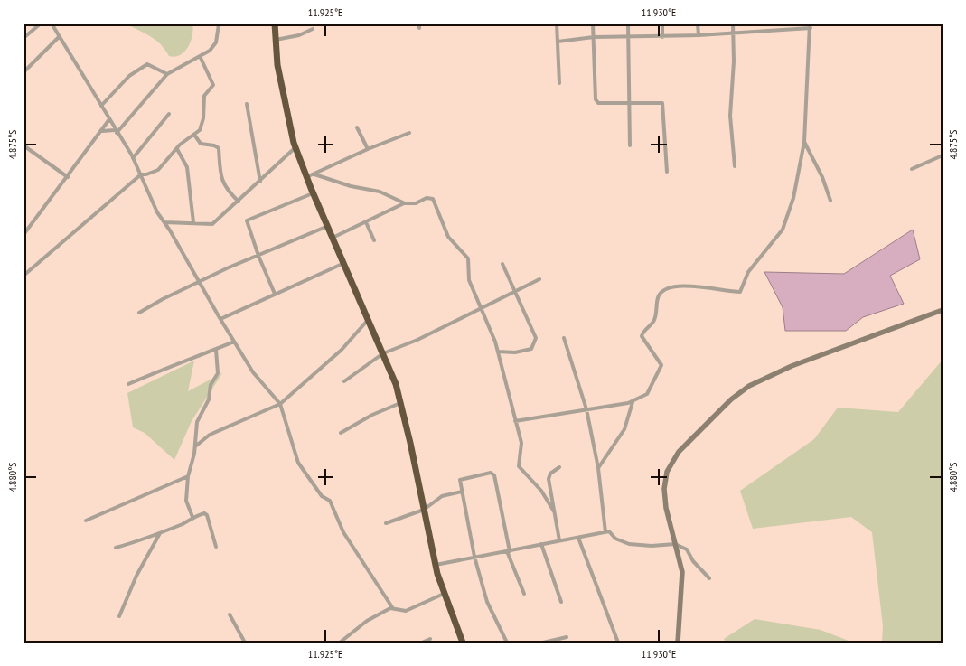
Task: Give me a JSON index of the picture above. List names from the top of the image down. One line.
{"coordinates":["11.925°E","11.930°E","4.875°S","4.880°S"]}
